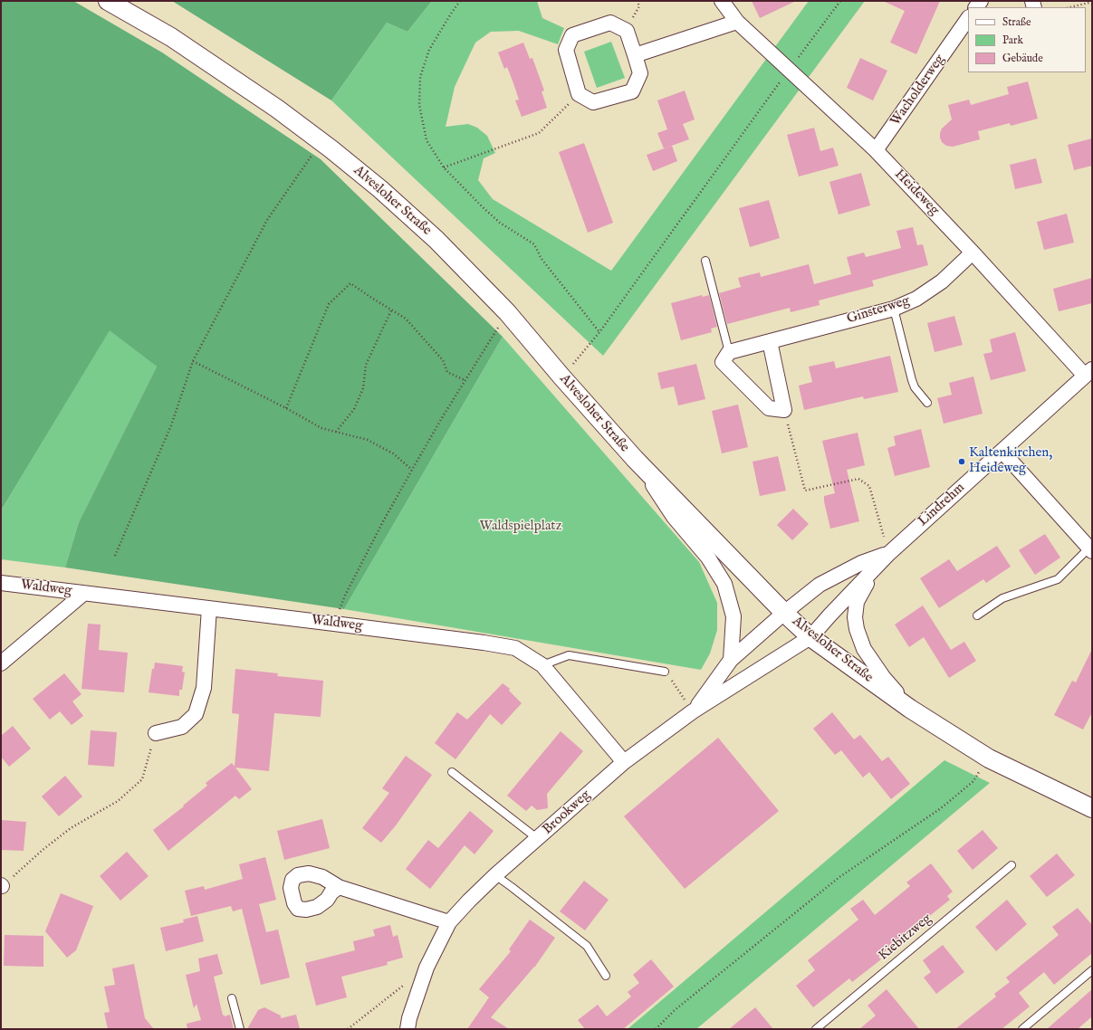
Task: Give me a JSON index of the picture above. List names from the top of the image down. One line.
{"streets":{"street":["Wacholderweg","Heideweg","Alvesloher Straße","Ginsterweg","Lindrehm","Waldweg","Brookweg"],"lane":["Kiebitzweg"]},"crossings":[["Wacholderweg","Heideweg"],["Heideweg","Ginsterweg"],["Heideweg","Lindrehm"],["Alvesloher Straße","Lindrehm"],["Alvesloher Straße","Brookweg"],["Lindrehm","Brookweg"],["Waldweg","Brookweg"]],"parks":["Waldspielplatz"],"places":["Kaltenkirchen, Heideweg"],"legend":["Straße","Park","Gebäude"]}
